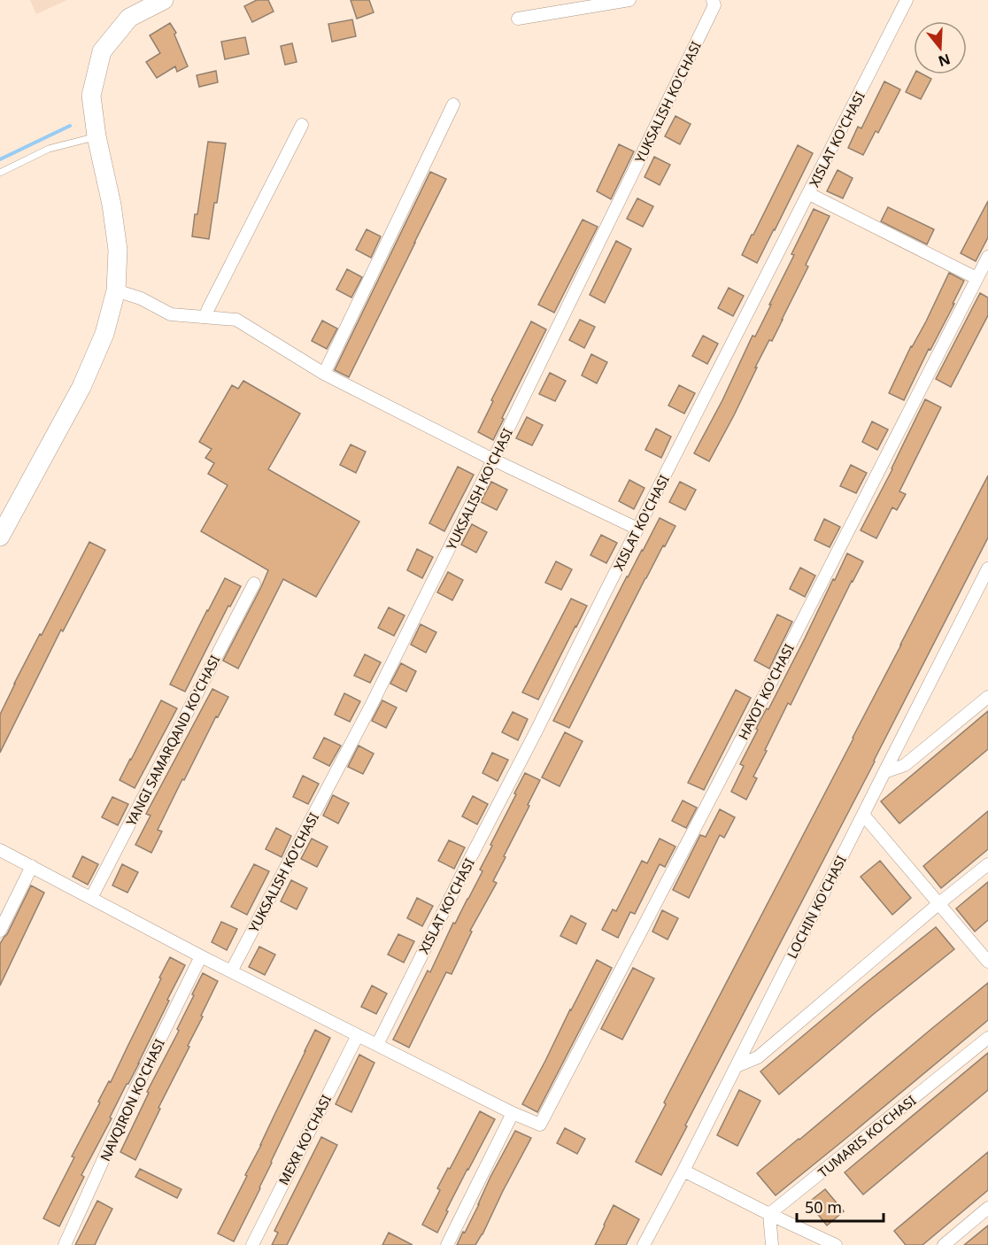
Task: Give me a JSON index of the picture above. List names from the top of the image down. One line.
{"streets":{"street":["YUKSALISH KO'CHASI","XISLAT KO'CHASI","HAYOT KO'CHASI","YANGI SAMARQAND KO'CHASI","LOCHIN KO'CHASI","NAVQIRON KO'CHASI","TUMARIS KO'CHASI","MEXR KO'CHASI"]},"scale_bar":"50 m","north":"bottom"}
